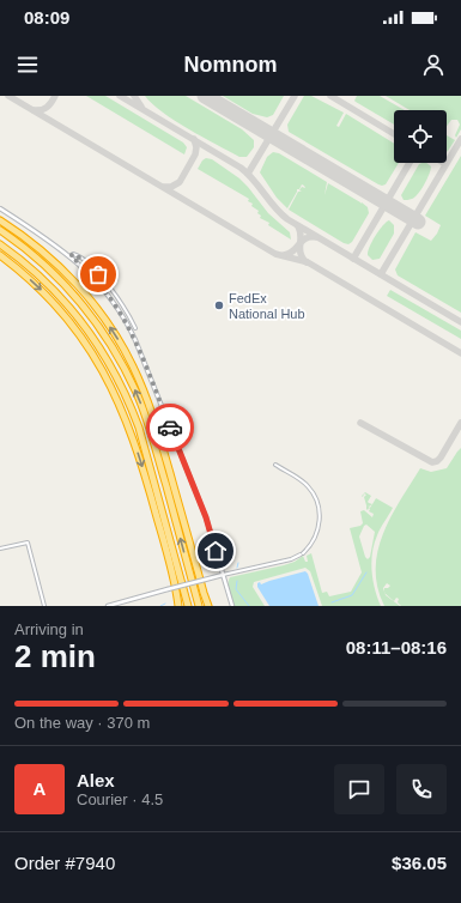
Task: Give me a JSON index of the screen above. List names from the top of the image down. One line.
{"places":["FedEx National Hub"],"page":{"status":"08:09","header":"Nomnom","heading":["2 min","Arriving in","08:11–08:16"],"panel":["Alex","Courier · 4.5","Order #7940","$36.05"],"bar":"On the way · 370 m","round":"A"}}
